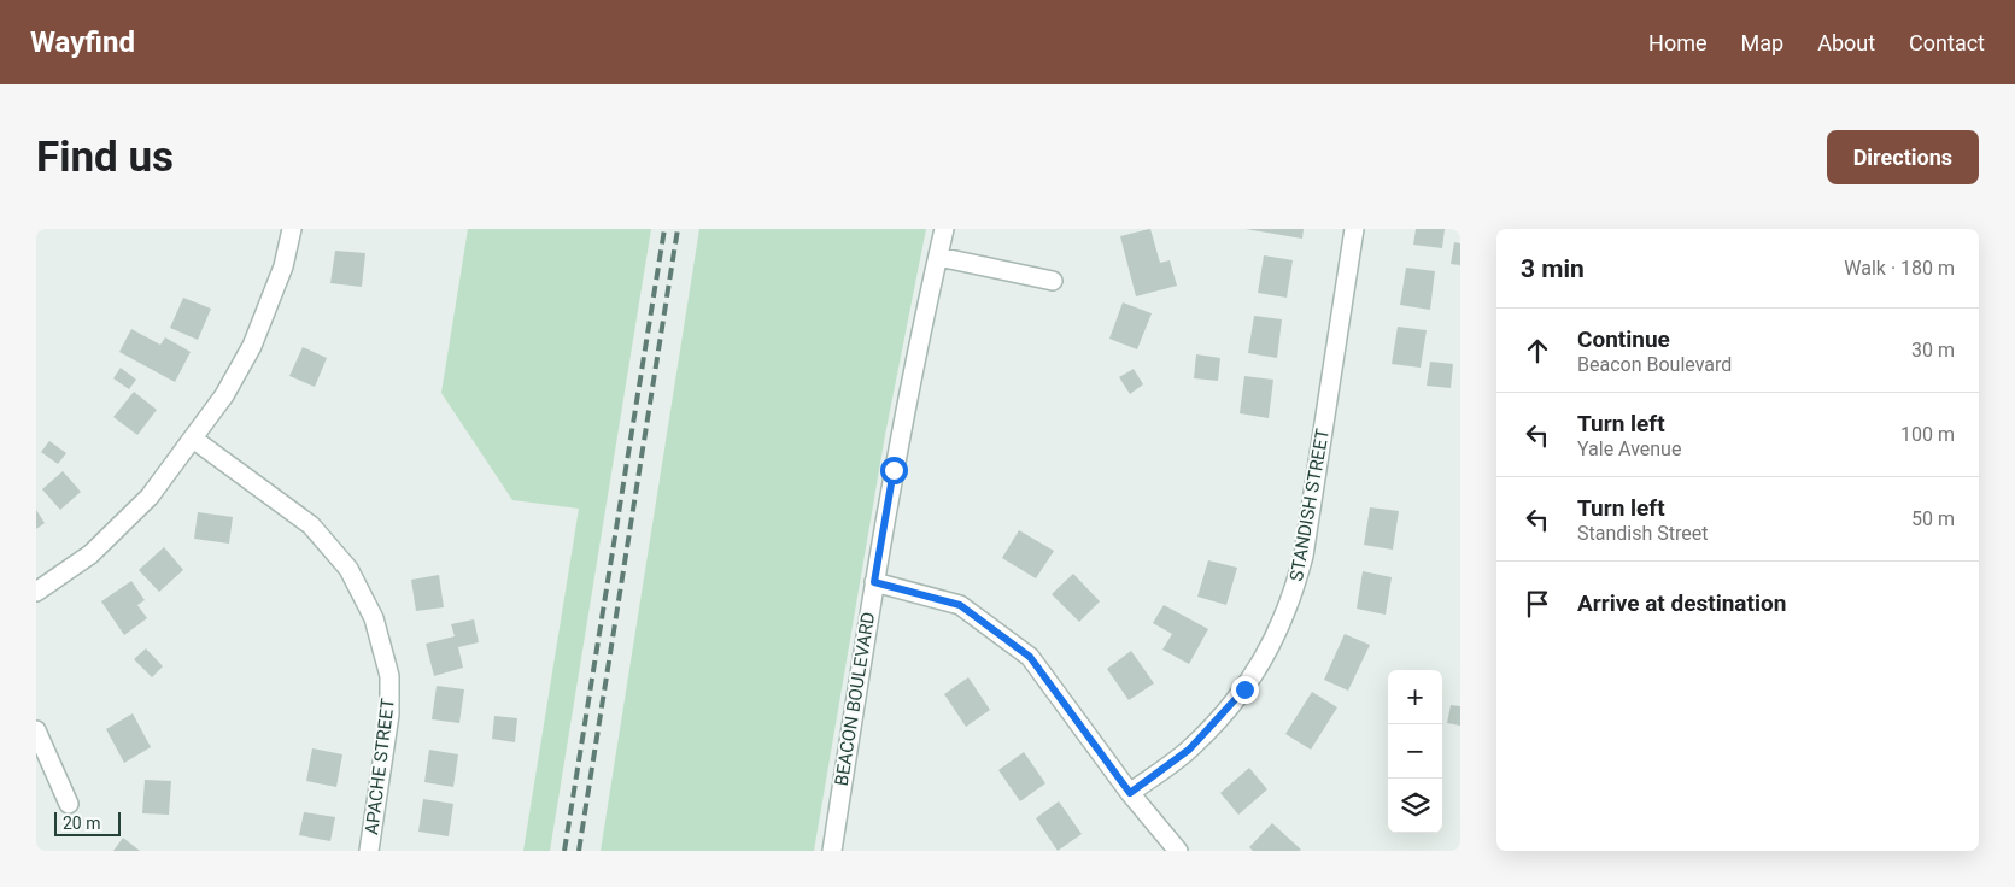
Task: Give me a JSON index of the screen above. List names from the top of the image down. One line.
{"streets":{"street":["STANDISH STREET","BEACON BOULEVARD","APACHE STREET"]},"scale_bar":"20 m","page":{"header":"Wayfind","nav":["Home","Map","About","Contact"],"buttons":"Directions","title":"Find us","heading":["3 min","Walk · 180 m"],"list":[["Continue","Beacon Boulevard","30 m"],["Turn left","Yale Avenue","100 m"],["Turn left","Standish Street","50 m"],"Arrive at destination"],"map_buttons":["+","−"],"scale":"20 m"}}
